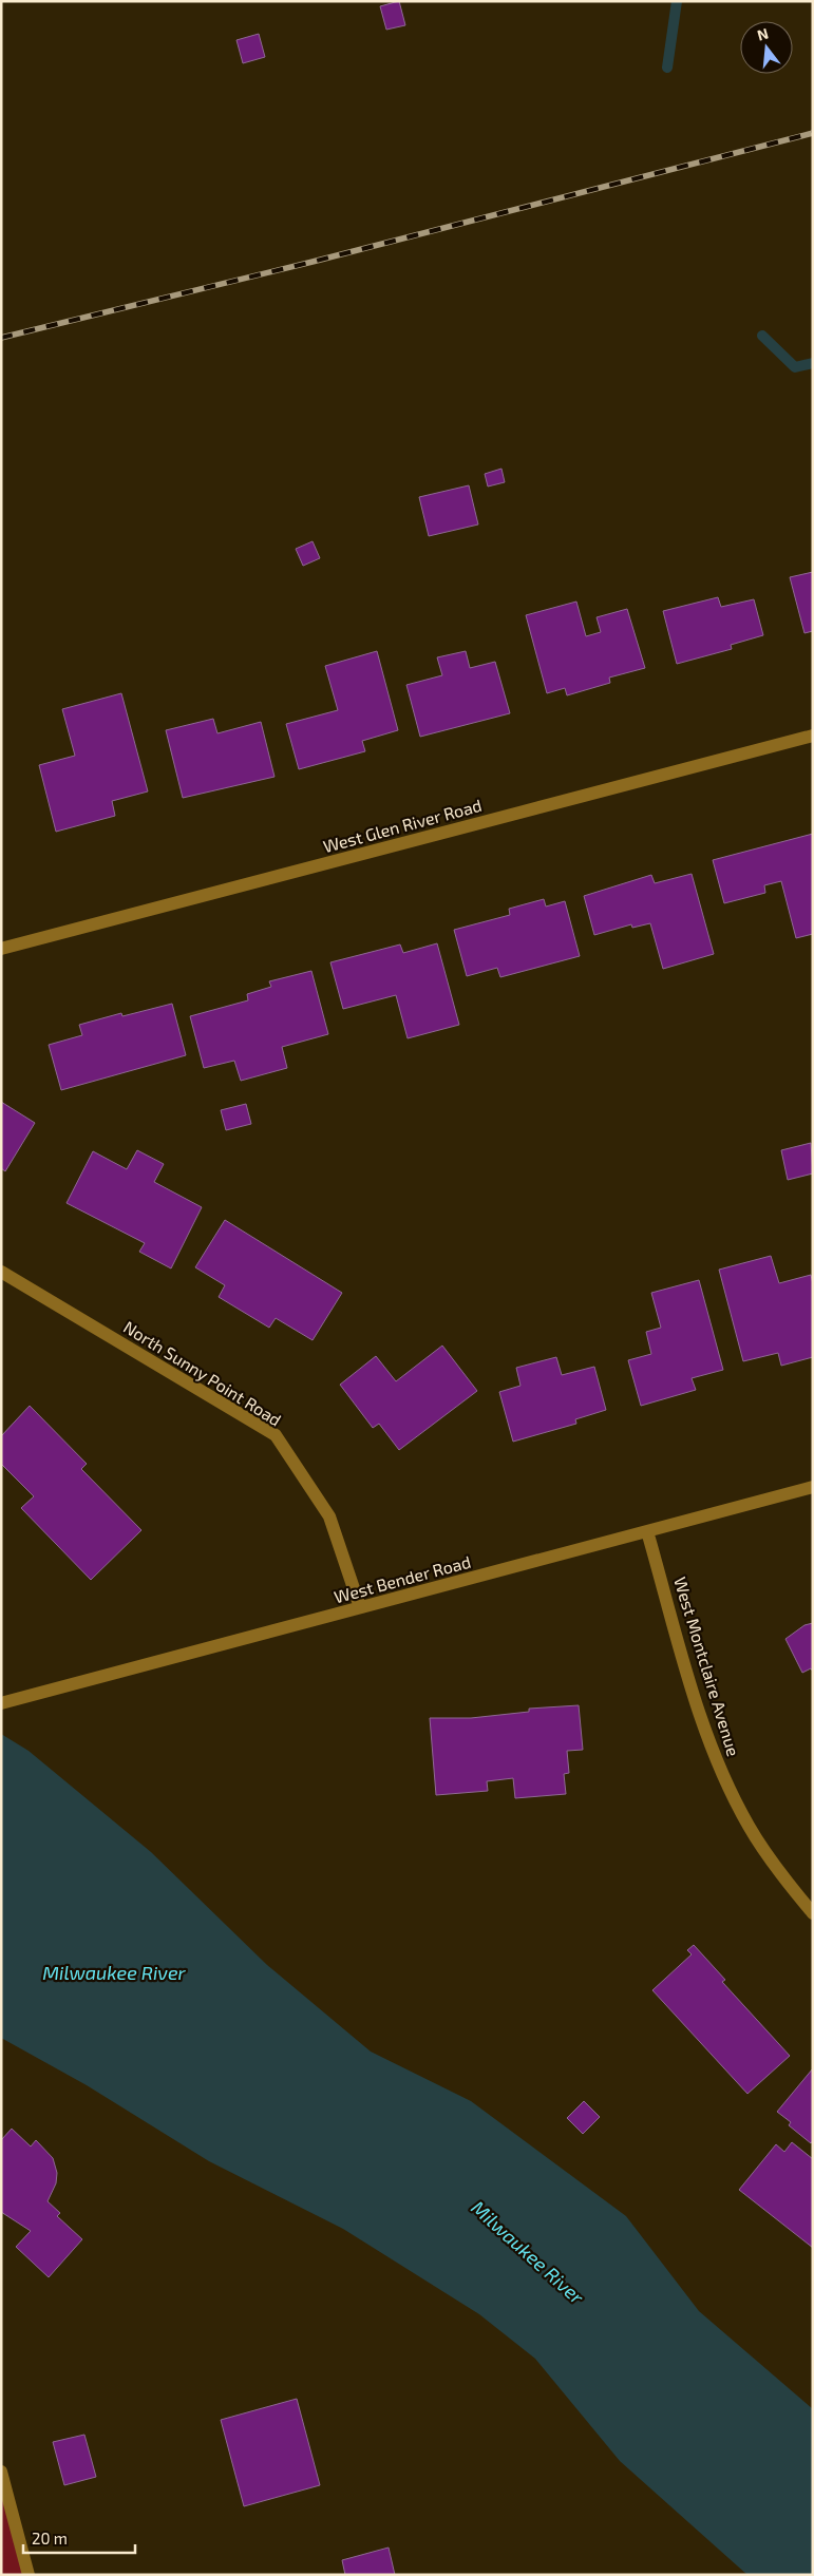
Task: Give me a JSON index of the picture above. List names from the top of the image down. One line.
{"streets":{"street":["West Glen River Road","North Sunny Point Road","West Bender Road","West Montclaire Avenue"]},"crossings":[["North Sunny Point Road","West Bender Road"],["West Bender Road","West Montclaire Avenue"]],"water":["Milwaukee River"],"scale_bar":"20 m","north":"top"}
